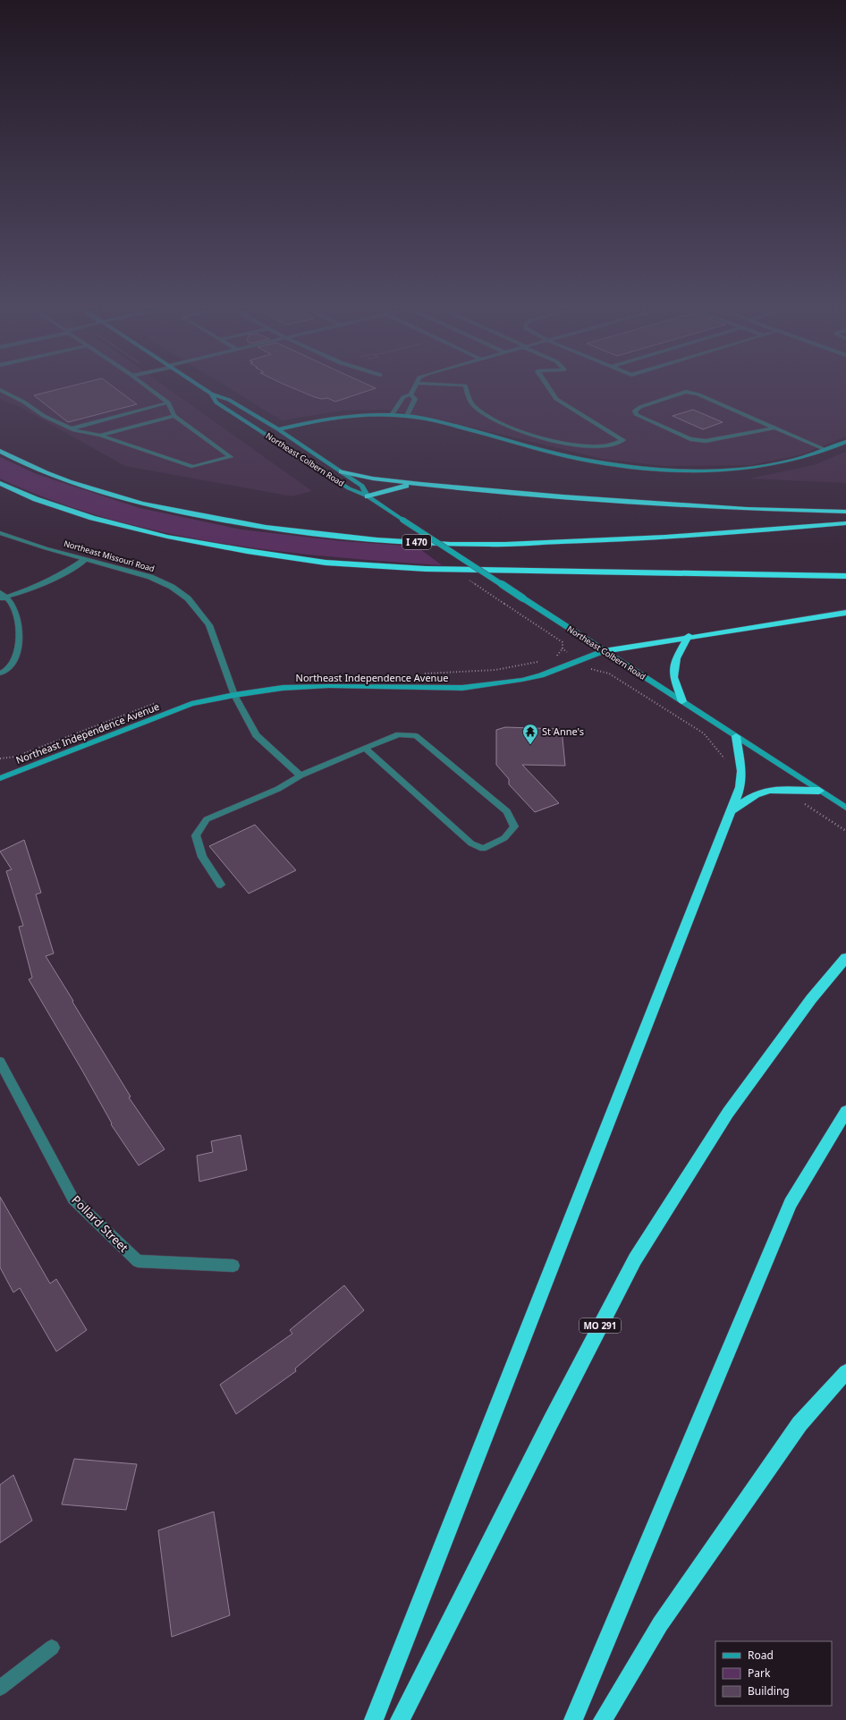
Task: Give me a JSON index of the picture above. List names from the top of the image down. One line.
{"streets":{"highway":["I 470","MO 291"],"main road":["Northeast Colbern Road","Northeast Independence Avenue"],"street":["Northeast Missouri Road","Pollard Street"]},"crossings":[["Northeast Colbern Road","Northeast Independence Avenue"],["Northeast Missouri Road","Northeast Independence Avenue"]],"places":{"temple":["St Anne's"]},"legend":["Road","Park","Building"]}
